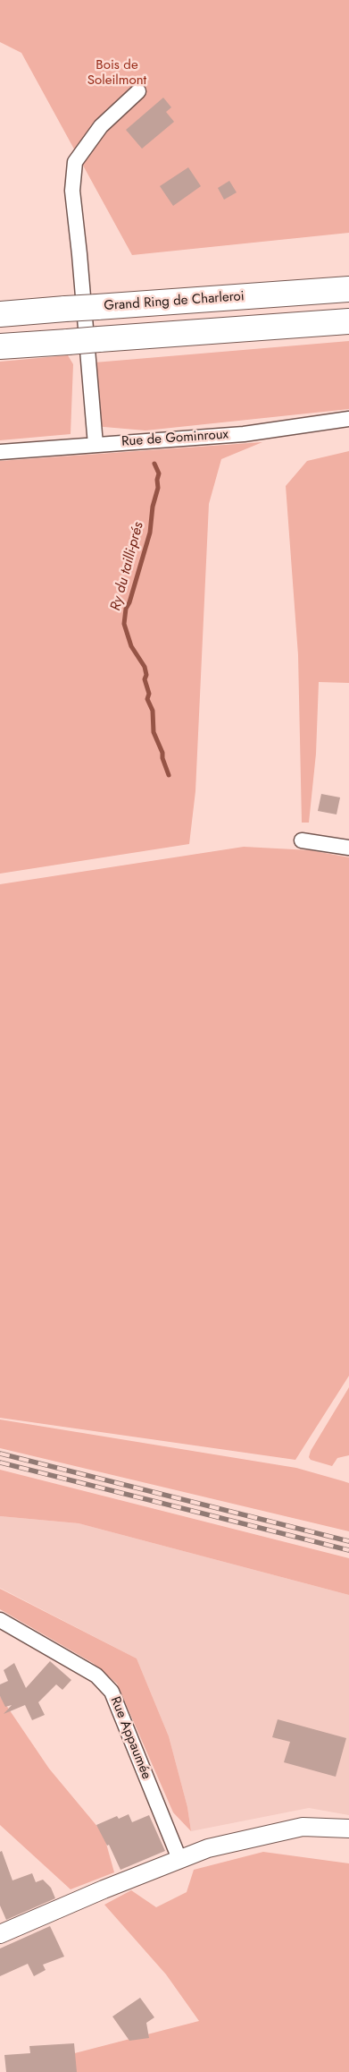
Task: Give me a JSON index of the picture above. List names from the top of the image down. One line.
{"streets":{"highway":["Grand Ring de Charleroi"],"street":["Rue de Gominroux","Rue Appaumée"]},"water":["Ry du tailli-prés"],"parks":["Bois de Soleilmont"]}
